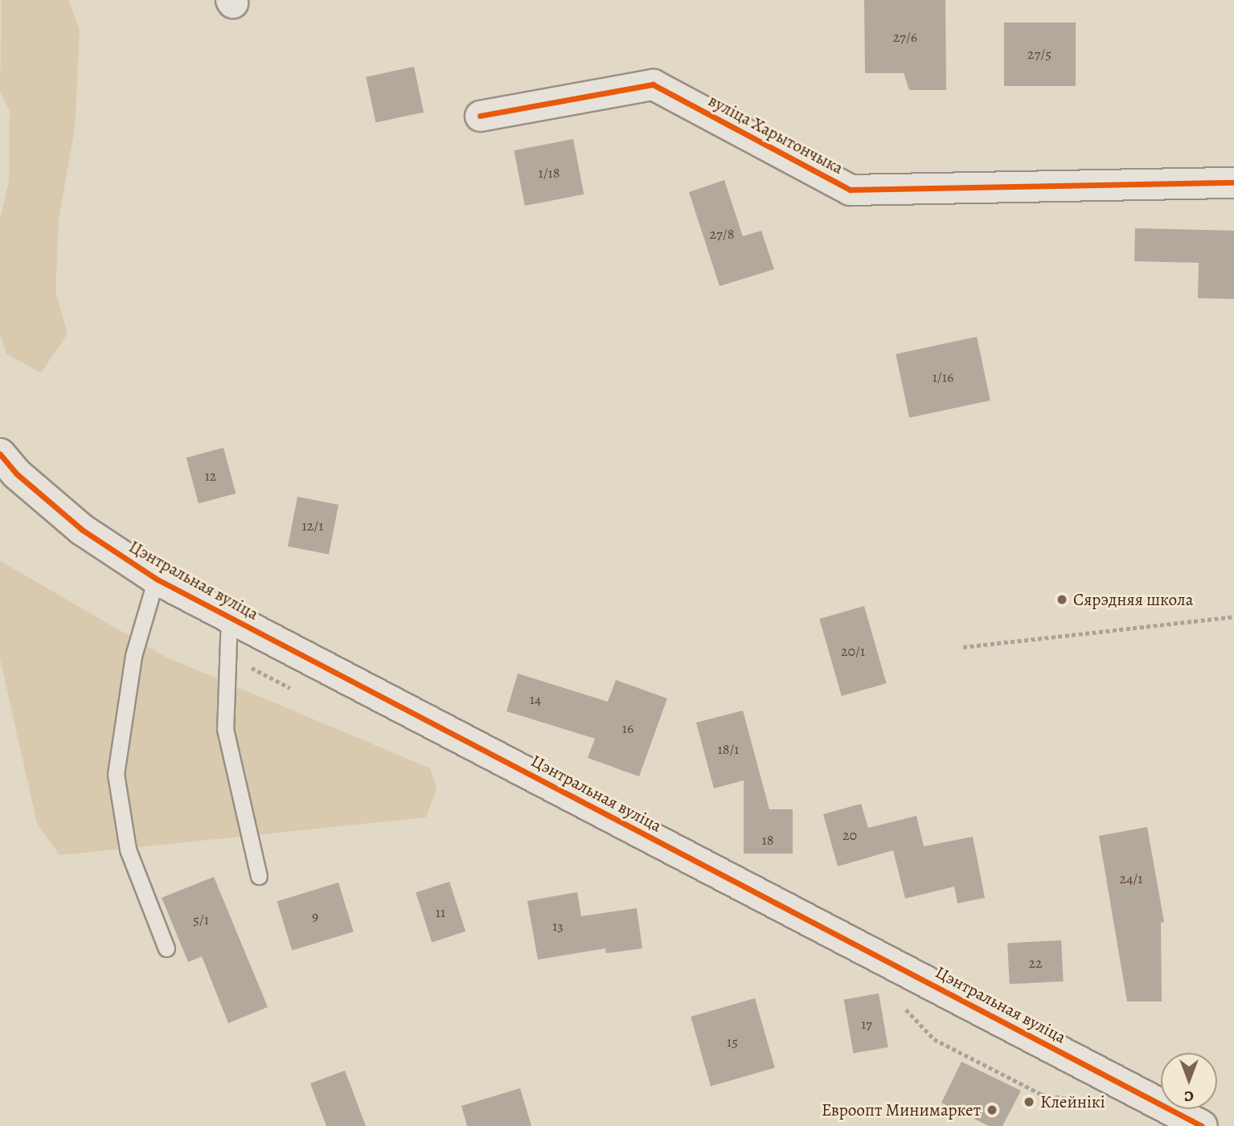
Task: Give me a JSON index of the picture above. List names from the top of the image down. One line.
{"streets":{"street":["вуліца Харытончыка","Цэнтральная вуліца"]},"places":["Сярэдняя школа","Клейнікі","Евроопт Минимаркет"],"house_numbers":["27/6","27/5","1/18","27/8","1/16","12","12/1","20/1","14","16","18/1","20","18","24/1","11","9","5/1","13","22","17","15"],"north":"bottom"}
